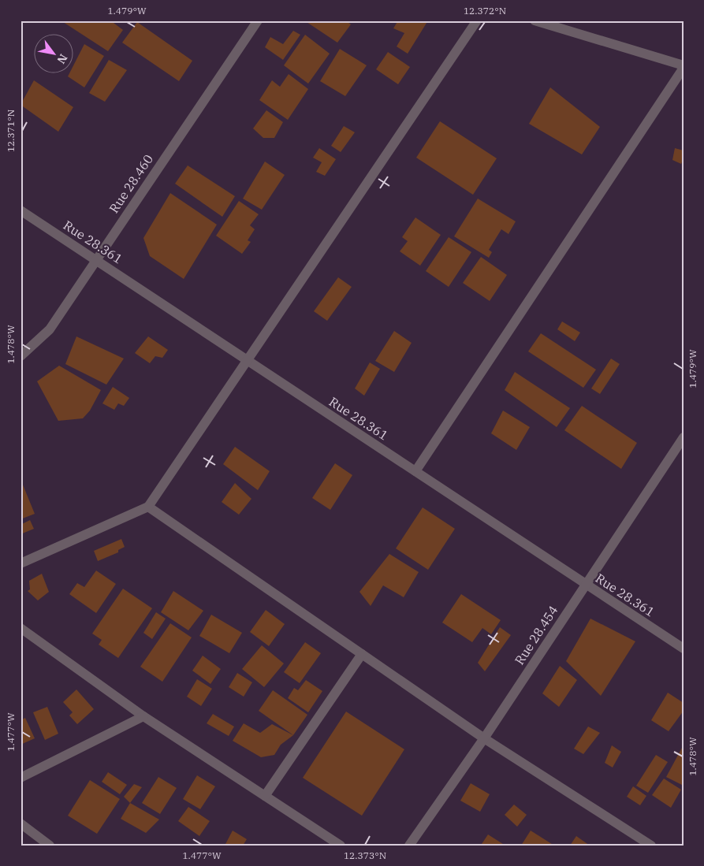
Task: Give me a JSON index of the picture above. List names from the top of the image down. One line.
{"streets":{"street":["Rue 28.460","Rue 28.361","Rue 28.454"]},"crossings":[["Rue 28.460","Rue 28.361"],["Rue 28.361","Rue 28.454"]],"north":"bottom right","coordinates":["1.479°W","12.372°N","12.371°N","1.478°W","1.477°W","12.373°N"]}
